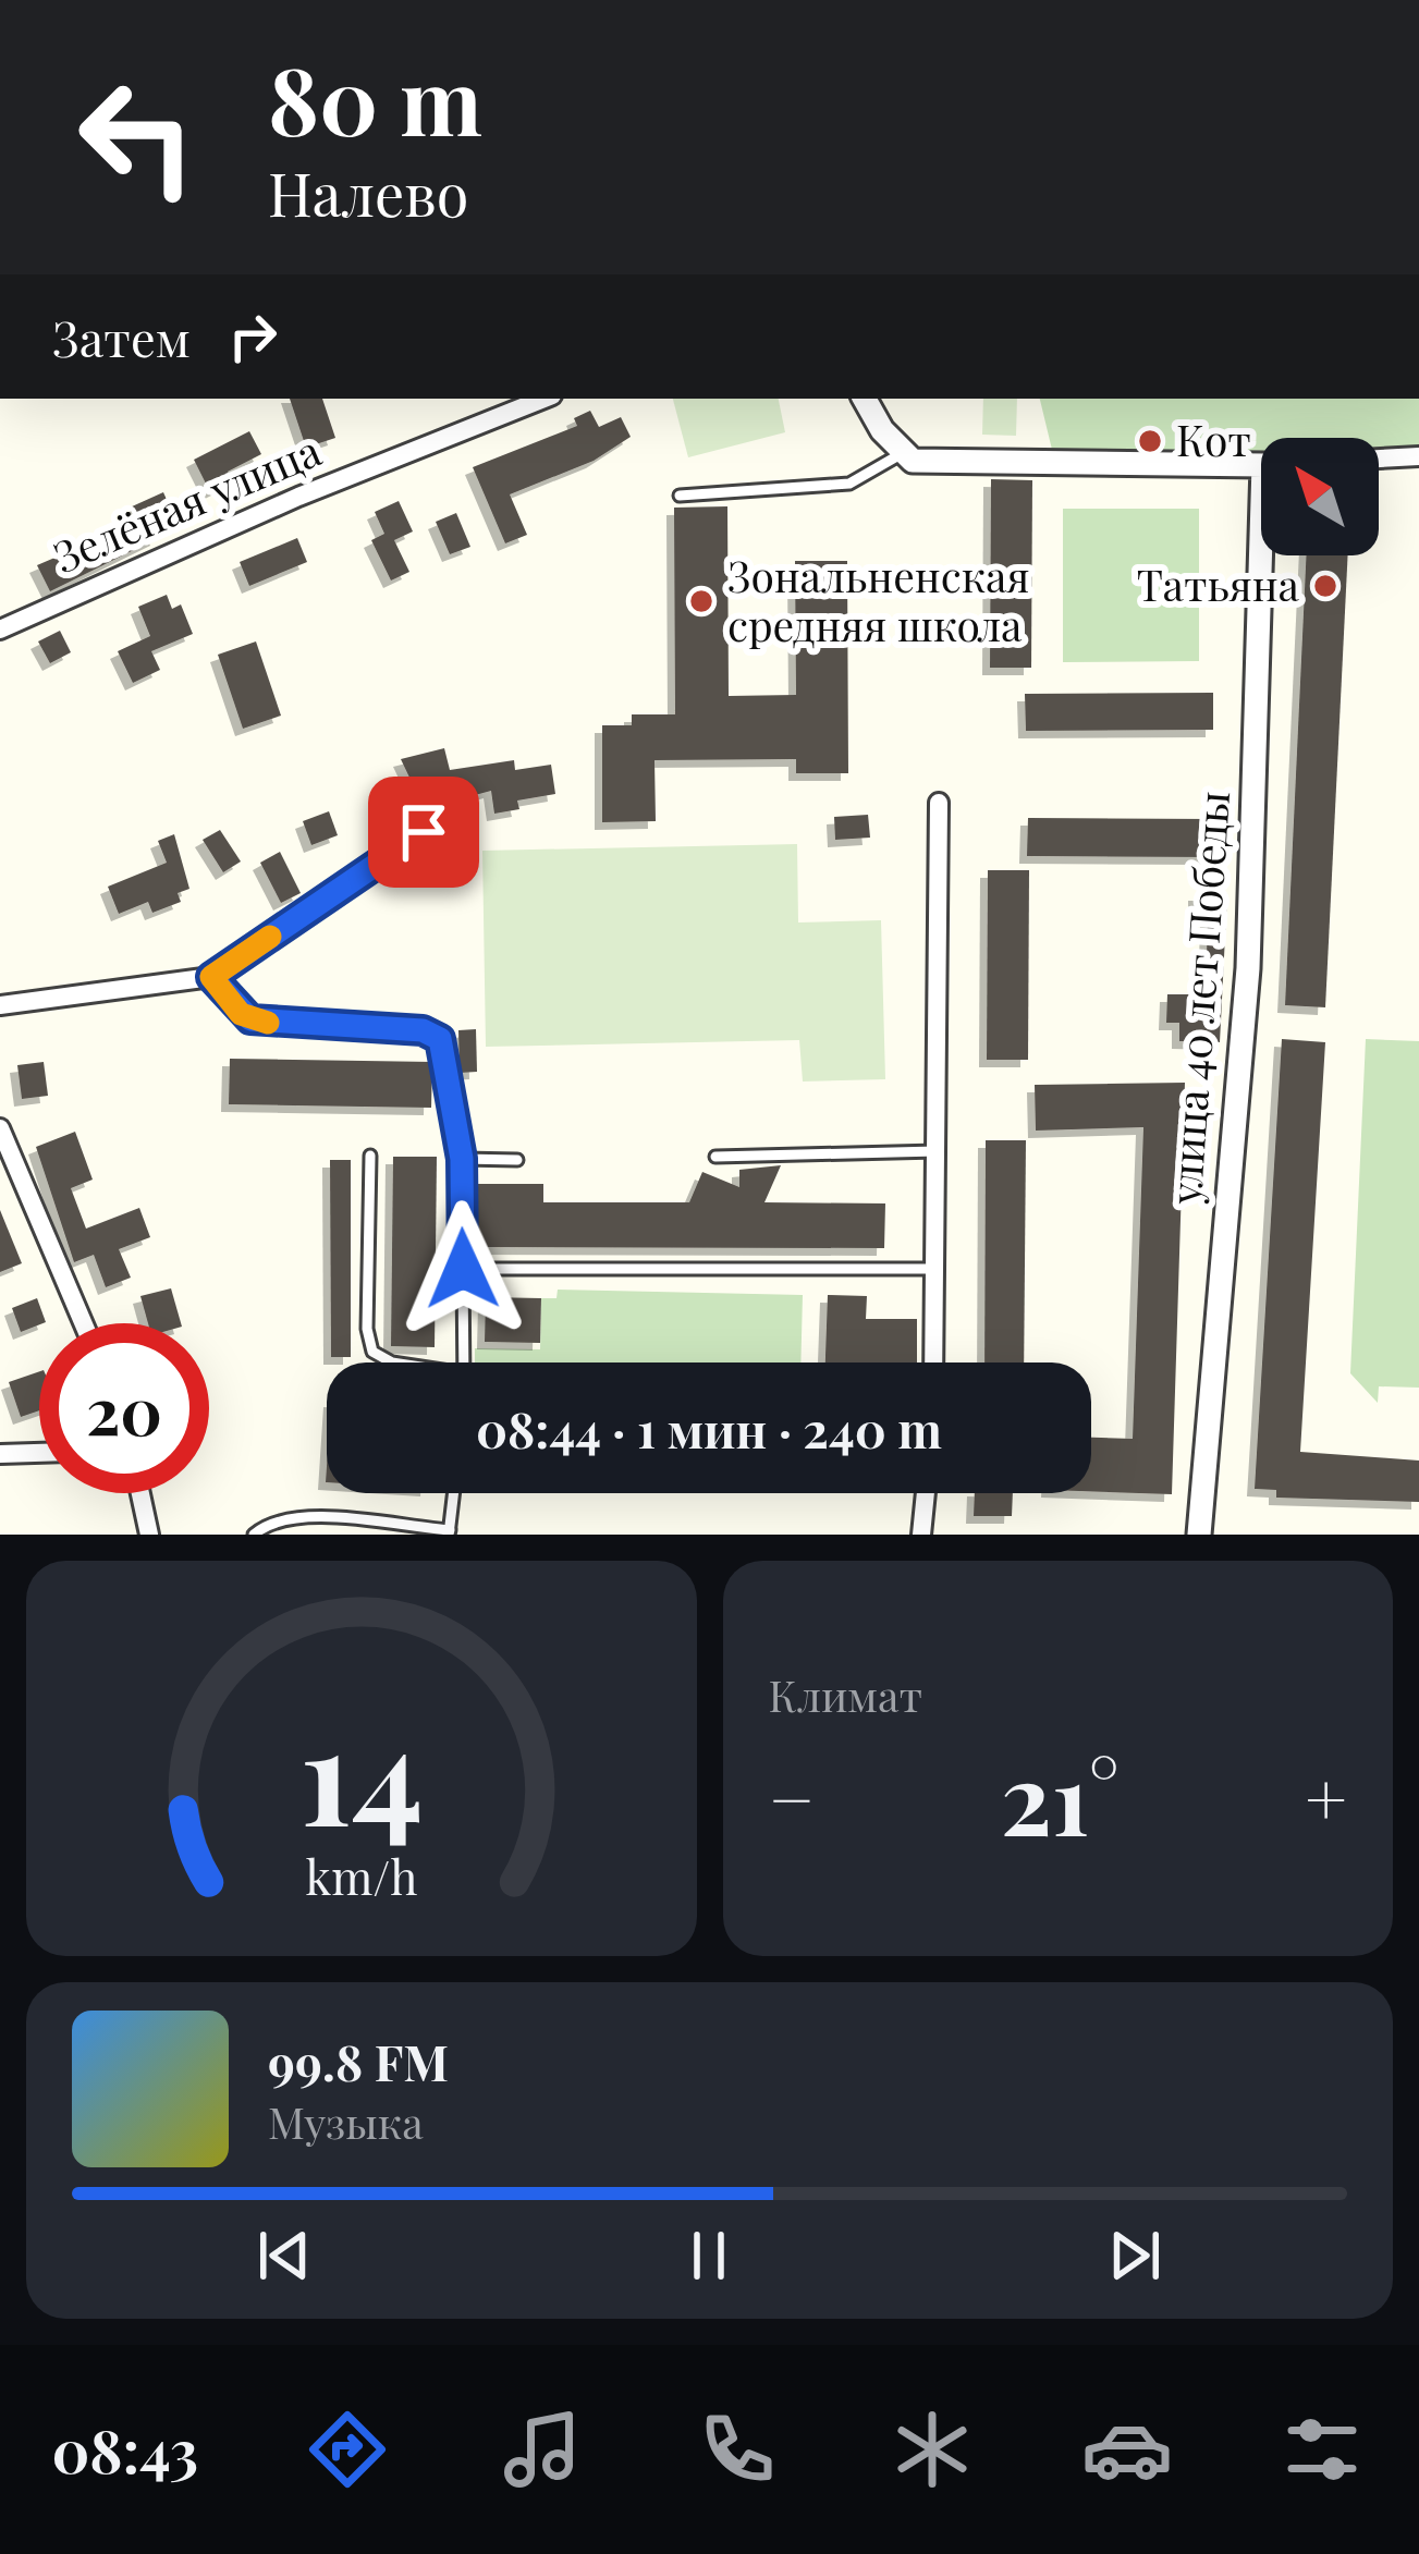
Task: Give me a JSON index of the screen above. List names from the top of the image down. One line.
{"streets":{"street":["Зелёная улица","улица 40 лет Победы"]},"places":["Кот","Татьяна","Зональненская средняя школа"],"north":"top left","page":{"turn":["80 m","Налево"],"then":"Затем","limit":"20","trip":"08:44 · 1 мин · 240 m","tile":"Климат","heat":["−","21°","+"],"song":["99.8 FM","Музыка"],"tabs":"08:43","gauge":["14","km/h"]}}
